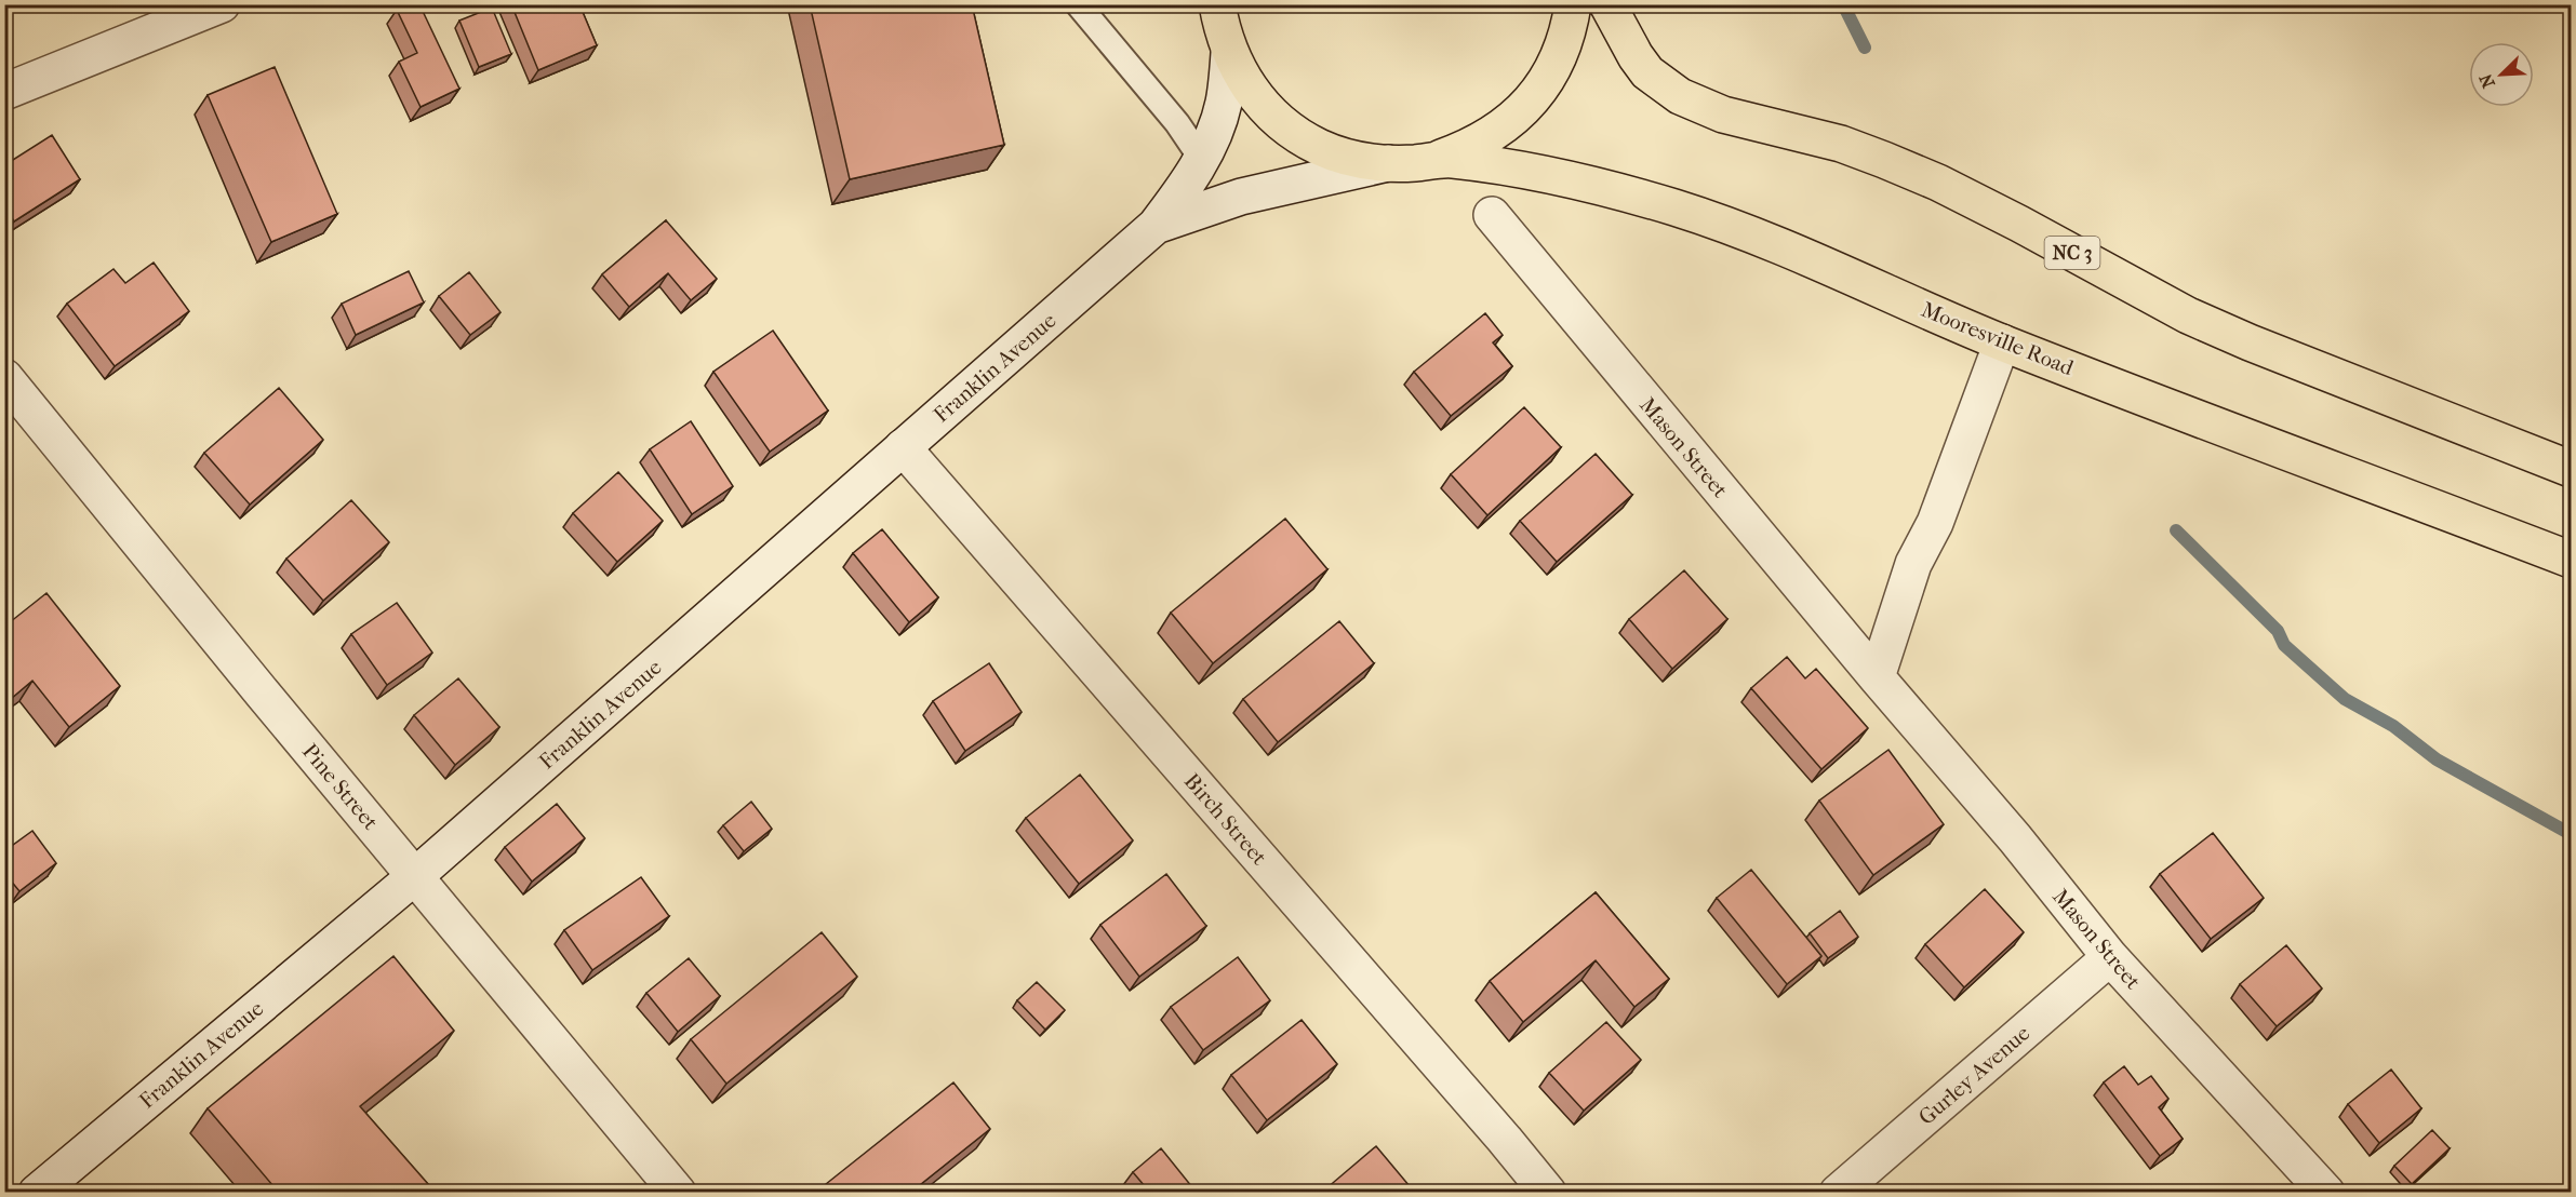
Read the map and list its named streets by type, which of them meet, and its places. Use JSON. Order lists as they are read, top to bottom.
{
  "streets": {
    "main road": ["NC 3", "Mooresville Road"],
    "street": [
      "Franklin Avenue",
      "Mason Street",
      "Pine Street",
      "Birch Street",
      "Gurley Avenue"
    ]
  },
  "crossings": [
    ["Mooresville Road", "Franklin Avenue"],
    ["Franklin Avenue", "Pine Street"],
    ["Franklin Avenue", "Birch Street"],
    ["Mason Street", "Gurley Avenue"]
  ],
  "north": "bottom left"
}
